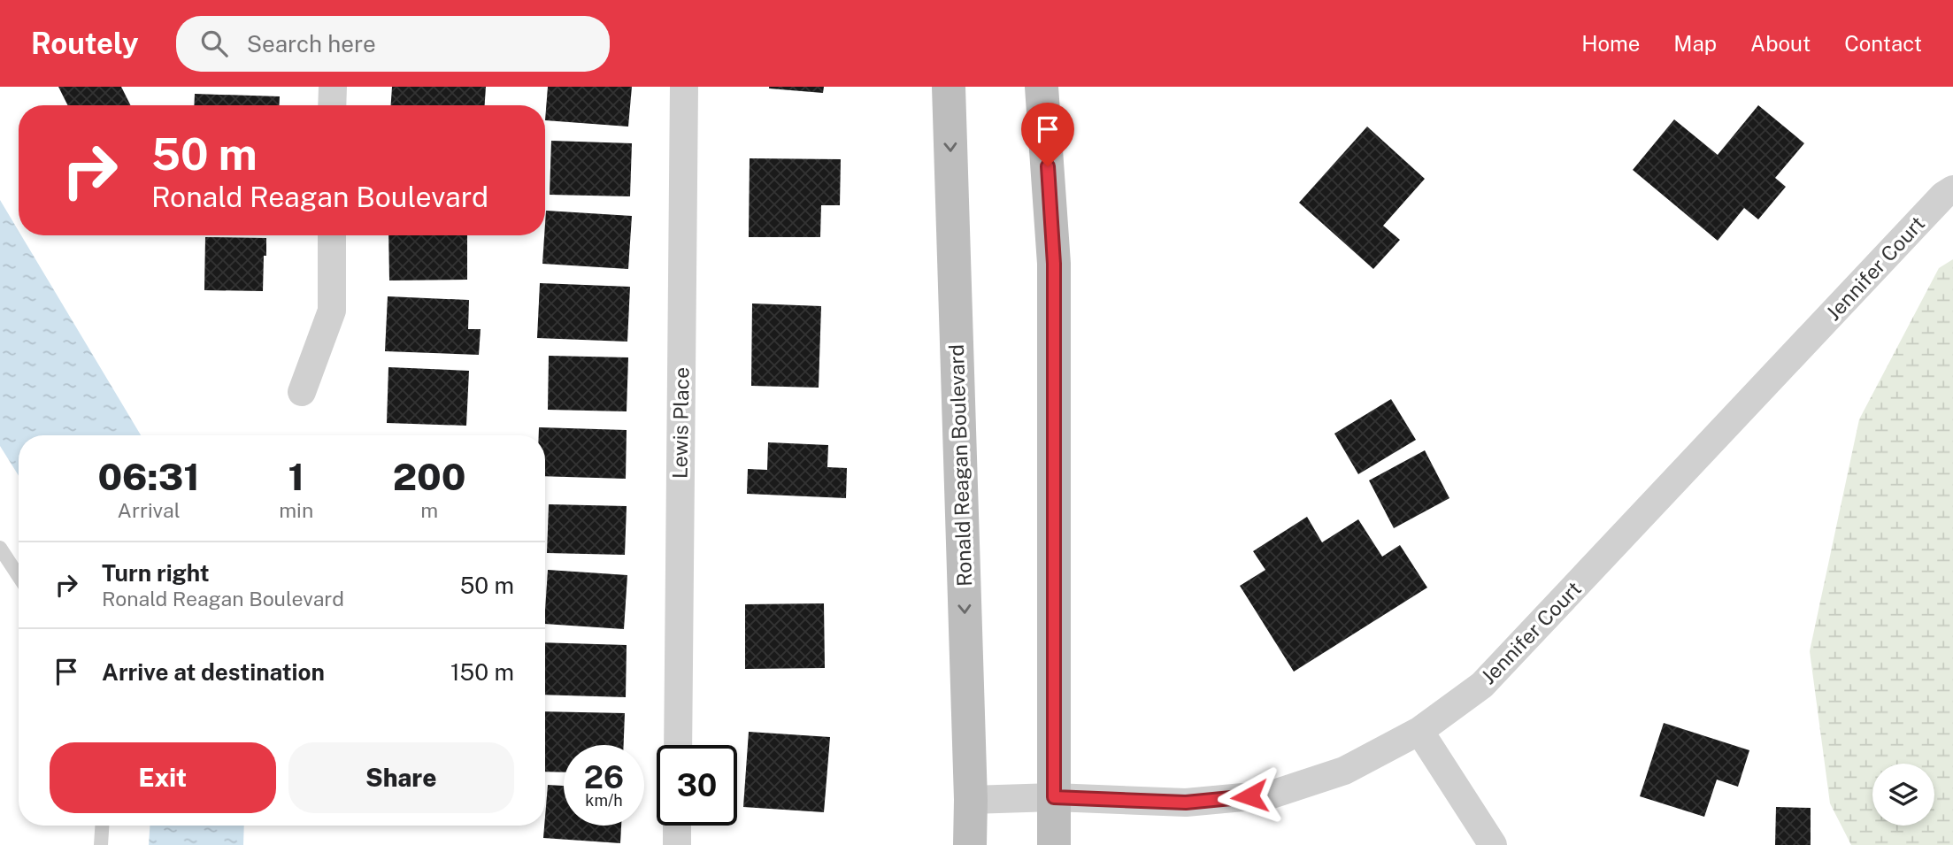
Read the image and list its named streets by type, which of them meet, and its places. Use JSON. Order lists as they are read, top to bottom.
{
  "streets": {
    "main road": ["Ronald Reagan Boulevard"],
    "street": ["Jennifer Court", "Lewis Place"]
  },
  "crossings": [
    ["Jennifer Court", "Ronald Reagan Boulevard"]
  ],
  "page": {
    "header": "Routely",
    "search": "Search here",
    "nav": [
      "Home",
      "Map",
      "About",
      "Contact"
    ],
    "turn": ["50 m", "Ronald Reagan Boulevard"],
    "eta": [
      "06:31",
      "Arrival",
      "1",
      "min",
      "200",
      "m"
    ],
    "list": [
      {
        "name": "Turn right",
        "note": "Ronald Reagan Boulevard",
        "value": "50 m"
      },
      {
        "name": "Arrive at destination",
        "value": "150 m"
      }
    ],
    "buttons": ["Exit", "Share"],
    "speed": "26 km/h",
    "limit": "30"
  }
}
